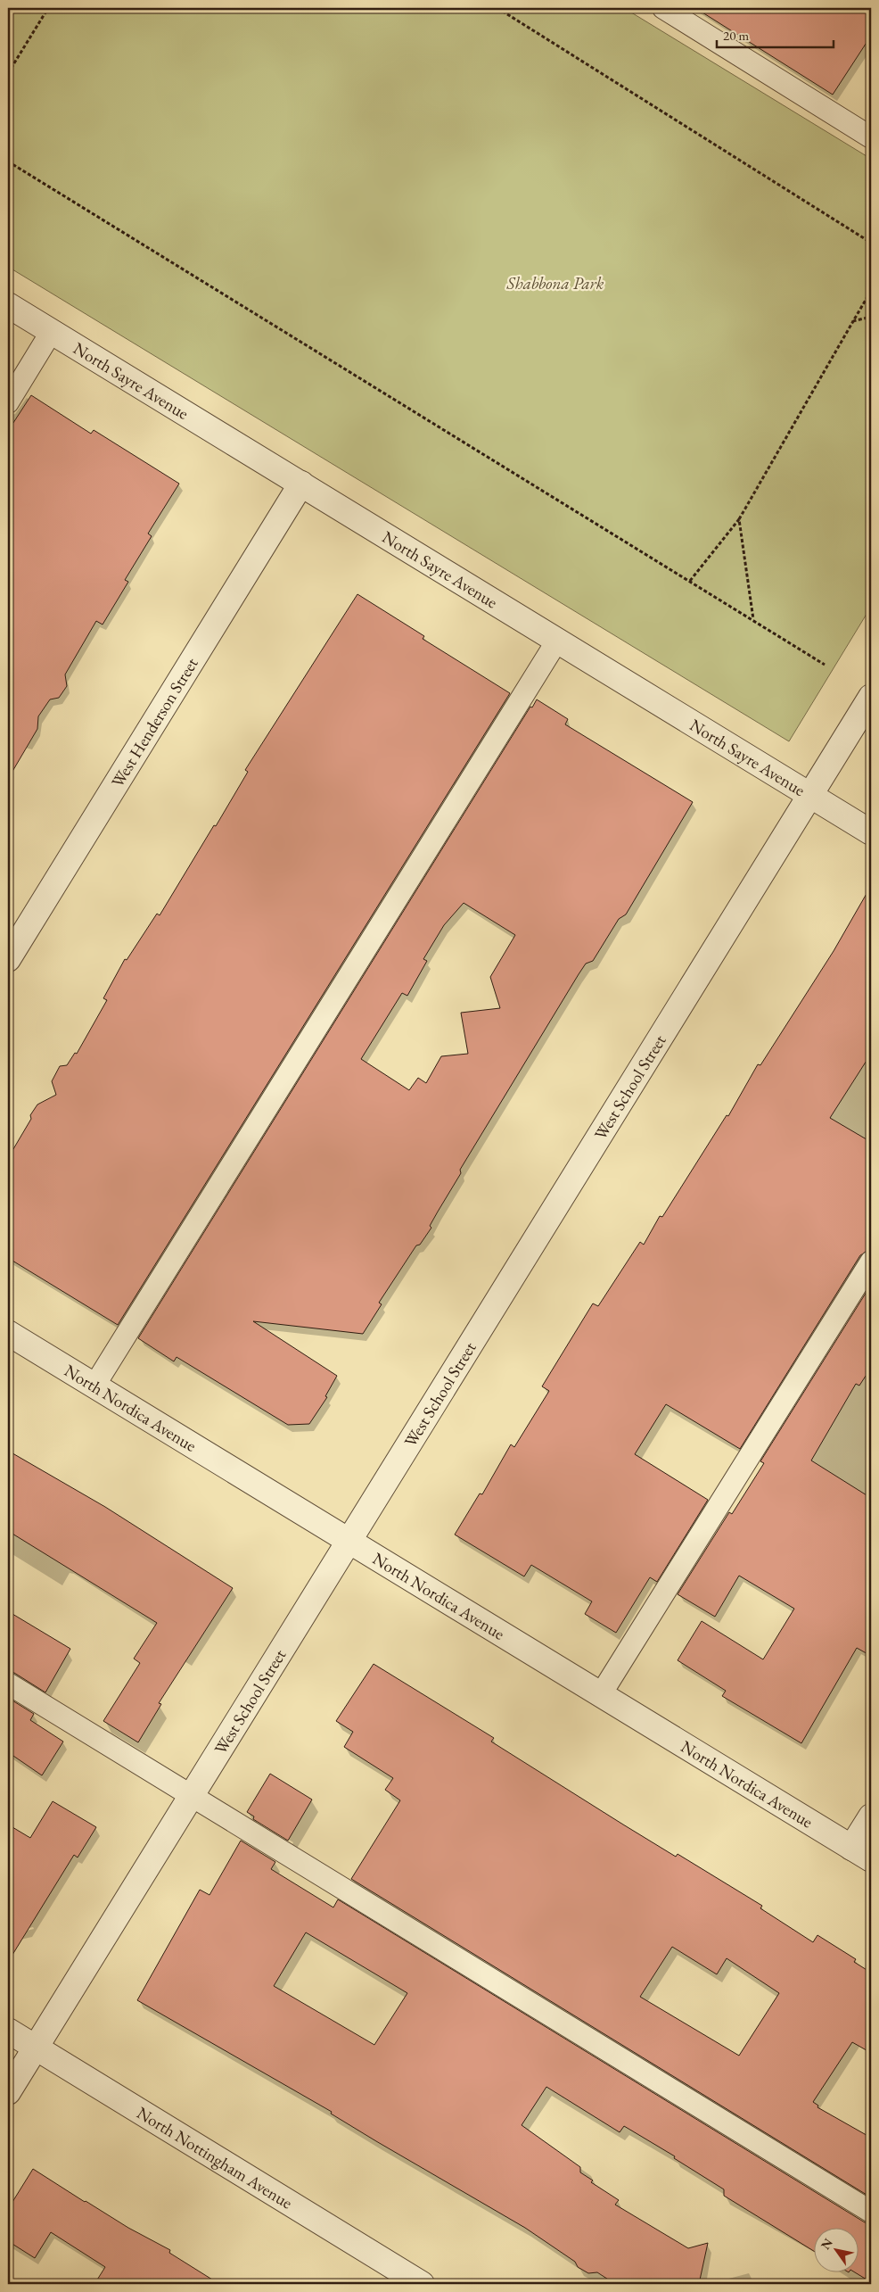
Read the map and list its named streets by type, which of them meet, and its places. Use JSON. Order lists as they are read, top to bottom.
{
  "streets": {
    "street": [
      "North Sayre Avenue",
      "West Henderson Street",
      "West School Street",
      "North Nordica Avenue",
      "North Nottingham Avenue"
    ]
  },
  "crossings": [
    ["North Sayre Avenue", "West Henderson Street"],
    ["North Sayre Avenue", "West School Street"],
    ["West School Street", "North Nordica Avenue"],
    ["West School Street", "North Nottingham Avenue"]
  ],
  "parks": ["Shabbona Park"],
  "scale_bar": "20 m",
  "north": "top left"
}
